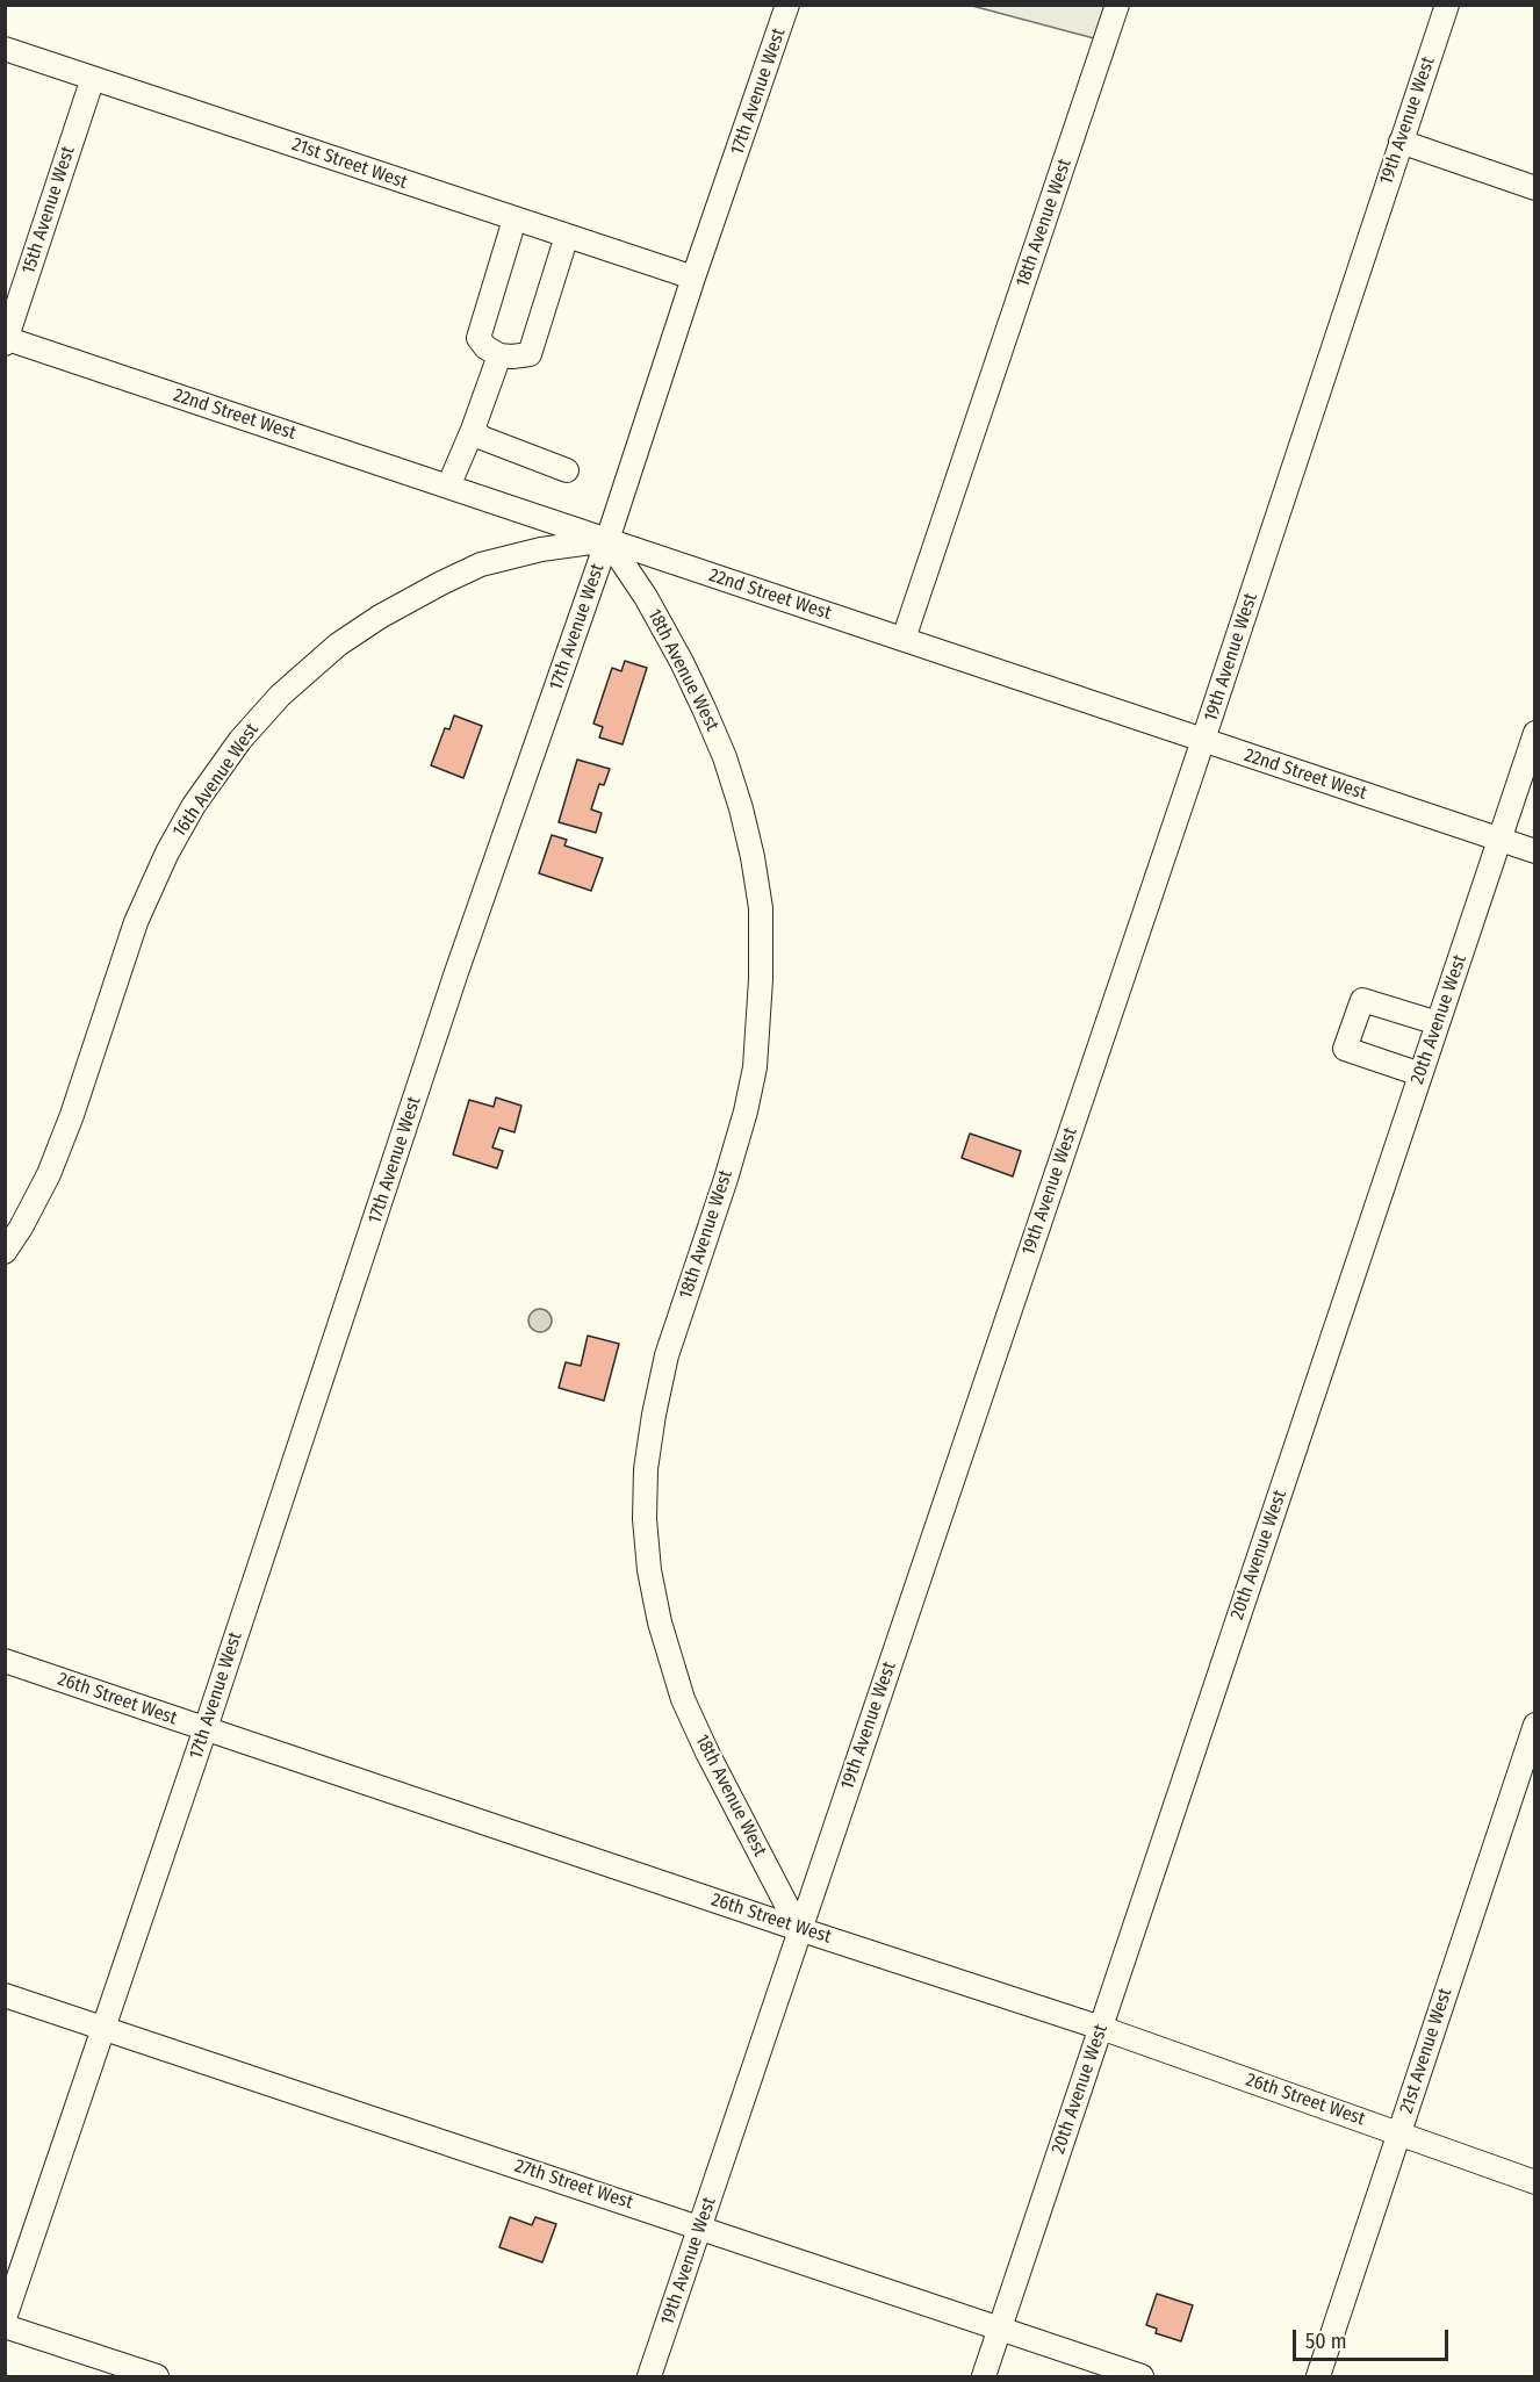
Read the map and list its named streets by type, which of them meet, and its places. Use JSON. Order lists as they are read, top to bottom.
{
  "streets": {
    "street": [
      "17th Avenue West",
      "19th Avenue West",
      "21st Street West",
      "15th Avenue West",
      "18th Avenue West",
      "22nd Street West",
      "16th Avenue West",
      "20th Avenue West",
      "26th Street West",
      "21st Avenue West",
      "27th Street West"
    ]
  },
  "crossings": [
    ["17th Avenue West", "21st Street West"],
    ["17th Avenue West", "18th Avenue West"],
    ["17th Avenue West", "22nd Street West"],
    ["17th Avenue West", "16th Avenue West"],
    ["17th Avenue West", "26th Street West"],
    ["17th Avenue West", "27th Street West"],
    ["19th Avenue West", "18th Avenue West"],
    ["19th Avenue West", "22nd Street West"],
    ["19th Avenue West", "26th Street West"],
    ["19th Avenue West", "27th Street West"],
    ["21st Street West", "15th Avenue West"],
    ["15th Avenue West", "22nd Street West"],
    ["18th Avenue West", "22nd Street West"],
    ["18th Avenue West", "16th Avenue West"],
    ["18th Avenue West", "26th Street West"],
    ["22nd Street West", "16th Avenue West"],
    ["22nd Street West", "20th Avenue West"],
    ["20th Avenue West", "26th Street West"],
    ["20th Avenue West", "27th Street West"],
    ["26th Street West", "21st Avenue West"]
  ],
  "scale_bar": "50 m"
}
